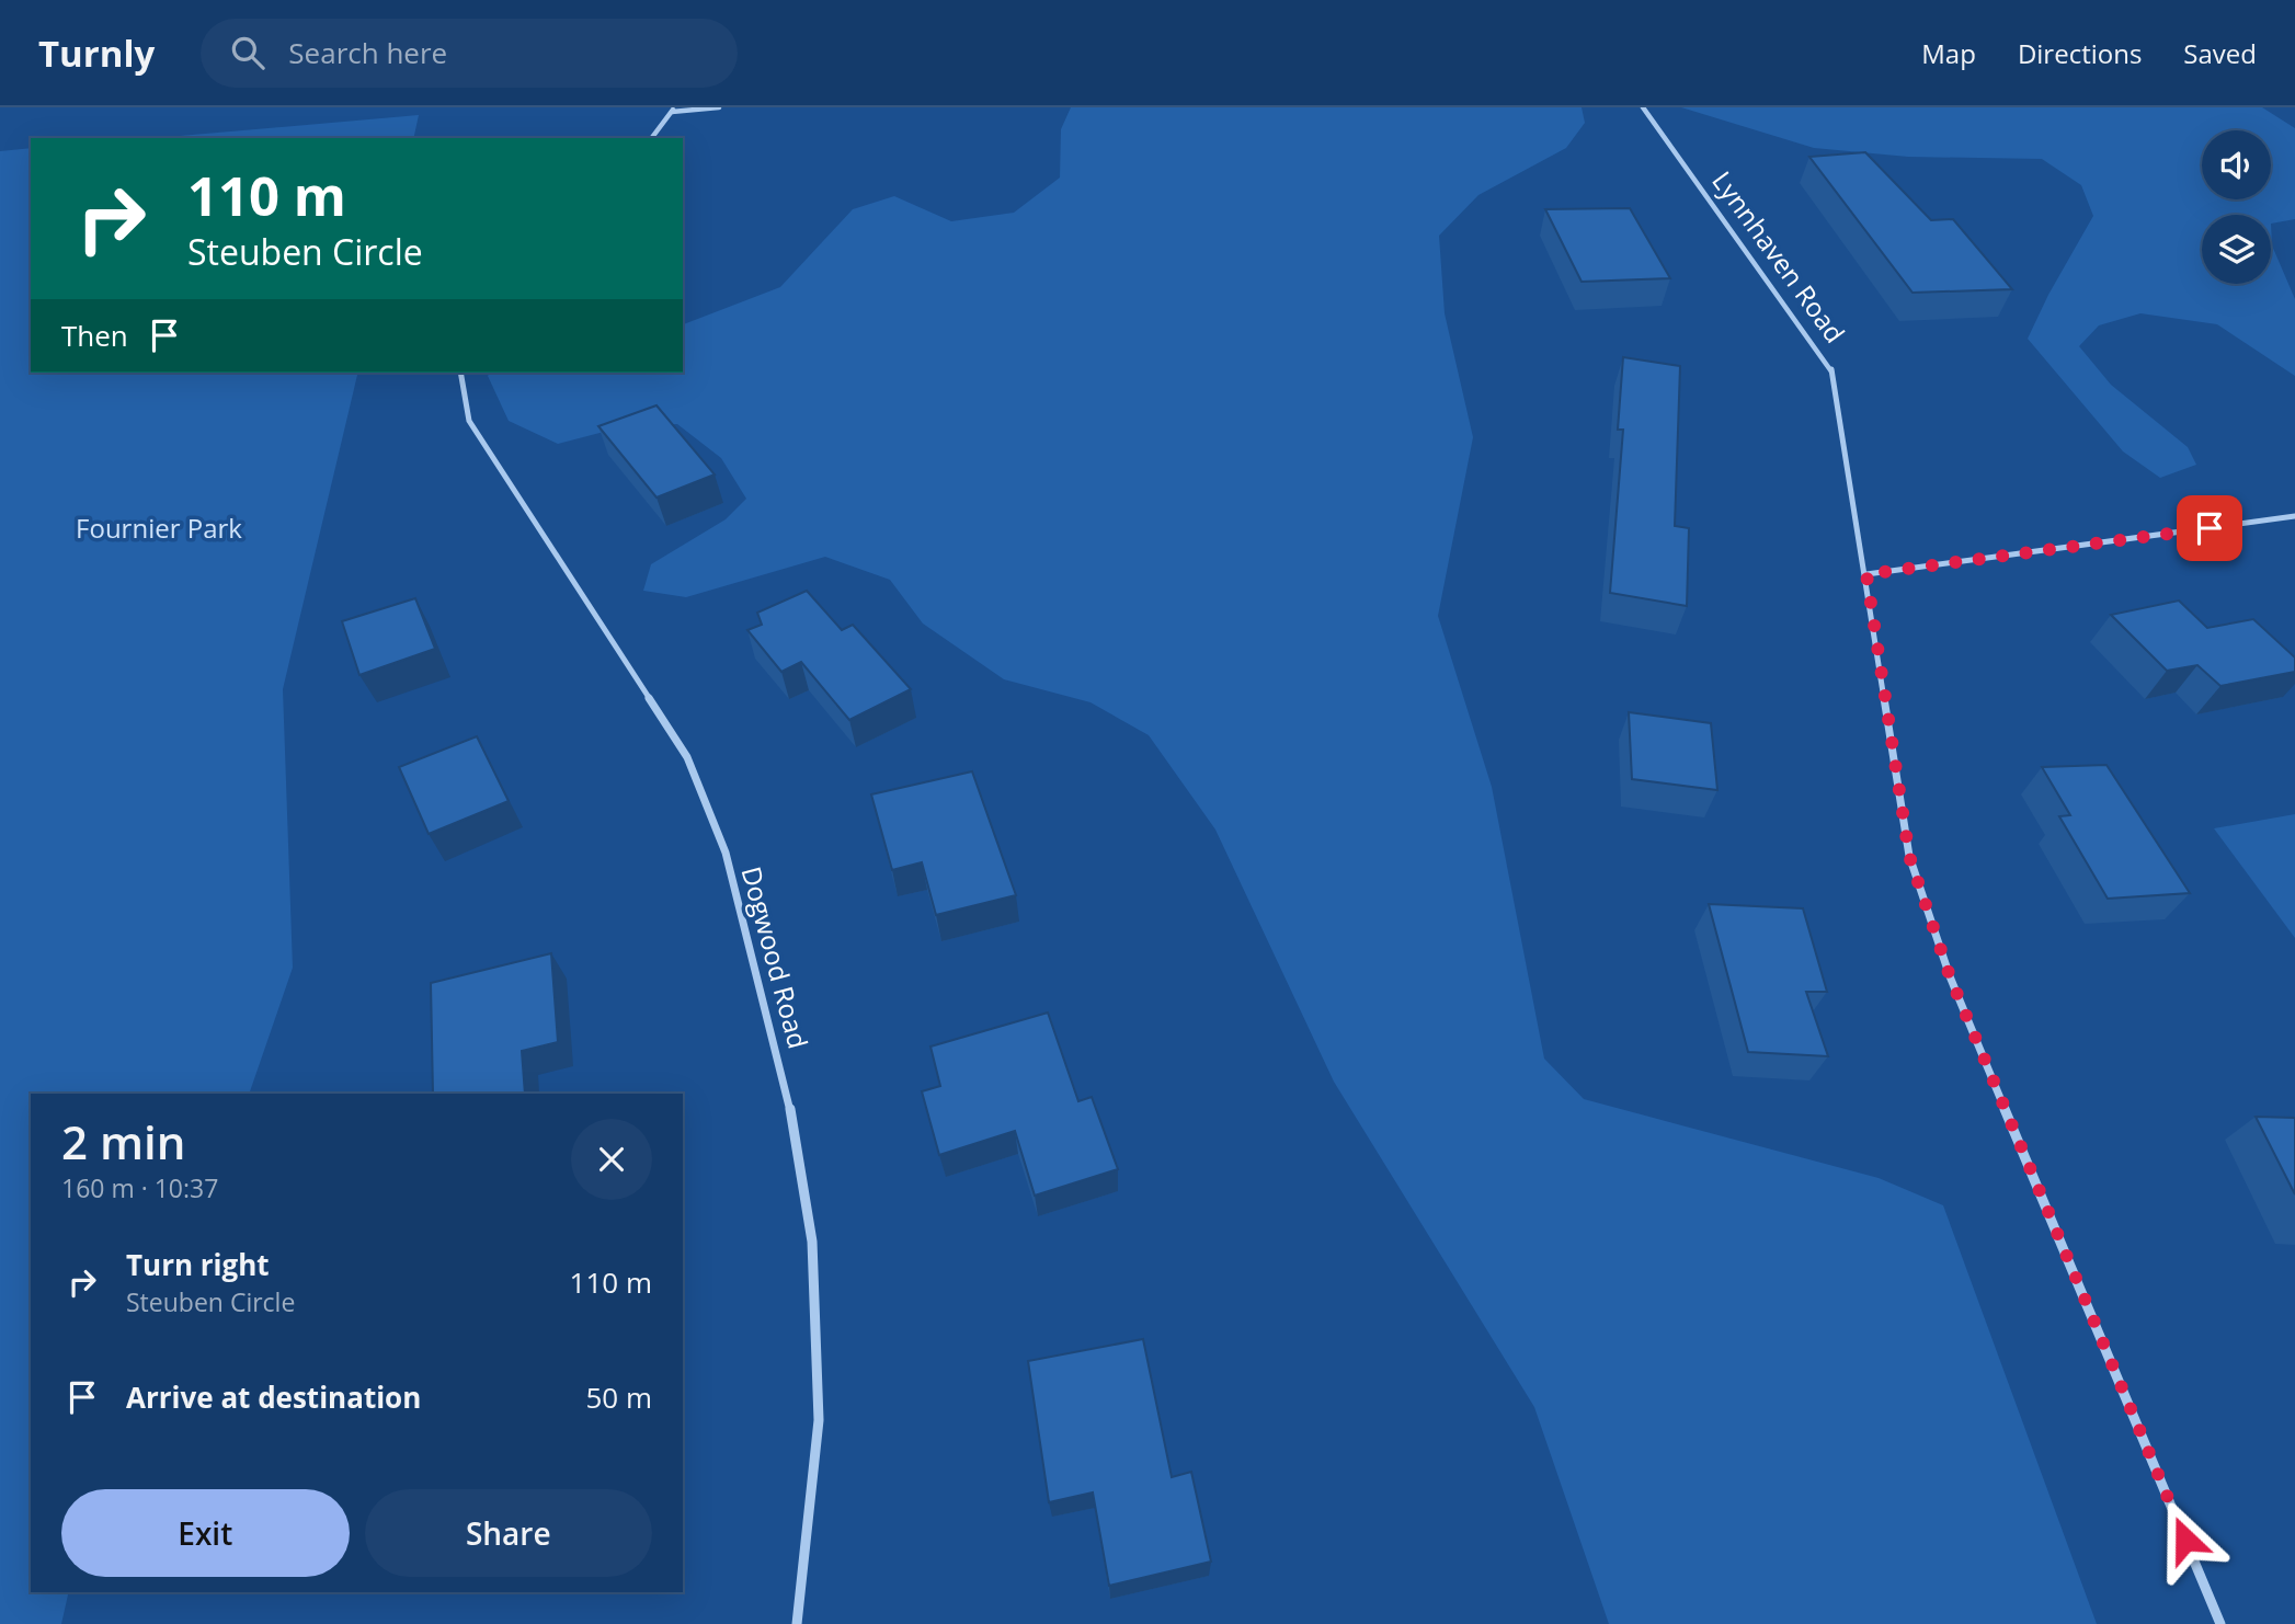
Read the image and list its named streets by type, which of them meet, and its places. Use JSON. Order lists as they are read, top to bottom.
{
  "streets": {
    "street": ["Lynnhaven Road", "Dogwood Road"]
  },
  "parks": ["Fournier Park"],
  "page": {
    "header": "Turnly",
    "search": "Search here",
    "nav": ["Map", "Directions", "Saved"],
    "turn": ["110 m", "Steuben Circle"],
    "then": "Then",
    "heading": ["2 min", "160 m · 10:37"],
    "list": [
      {
        "name": "Turn right",
        "note": "Steuben Circle",
        "value": "110 m"
      },
      {
        "name": "Arrive at destination",
        "value": "50 m"
      }
    ],
    "buttons": ["Exit", "Share"]
  }
}
